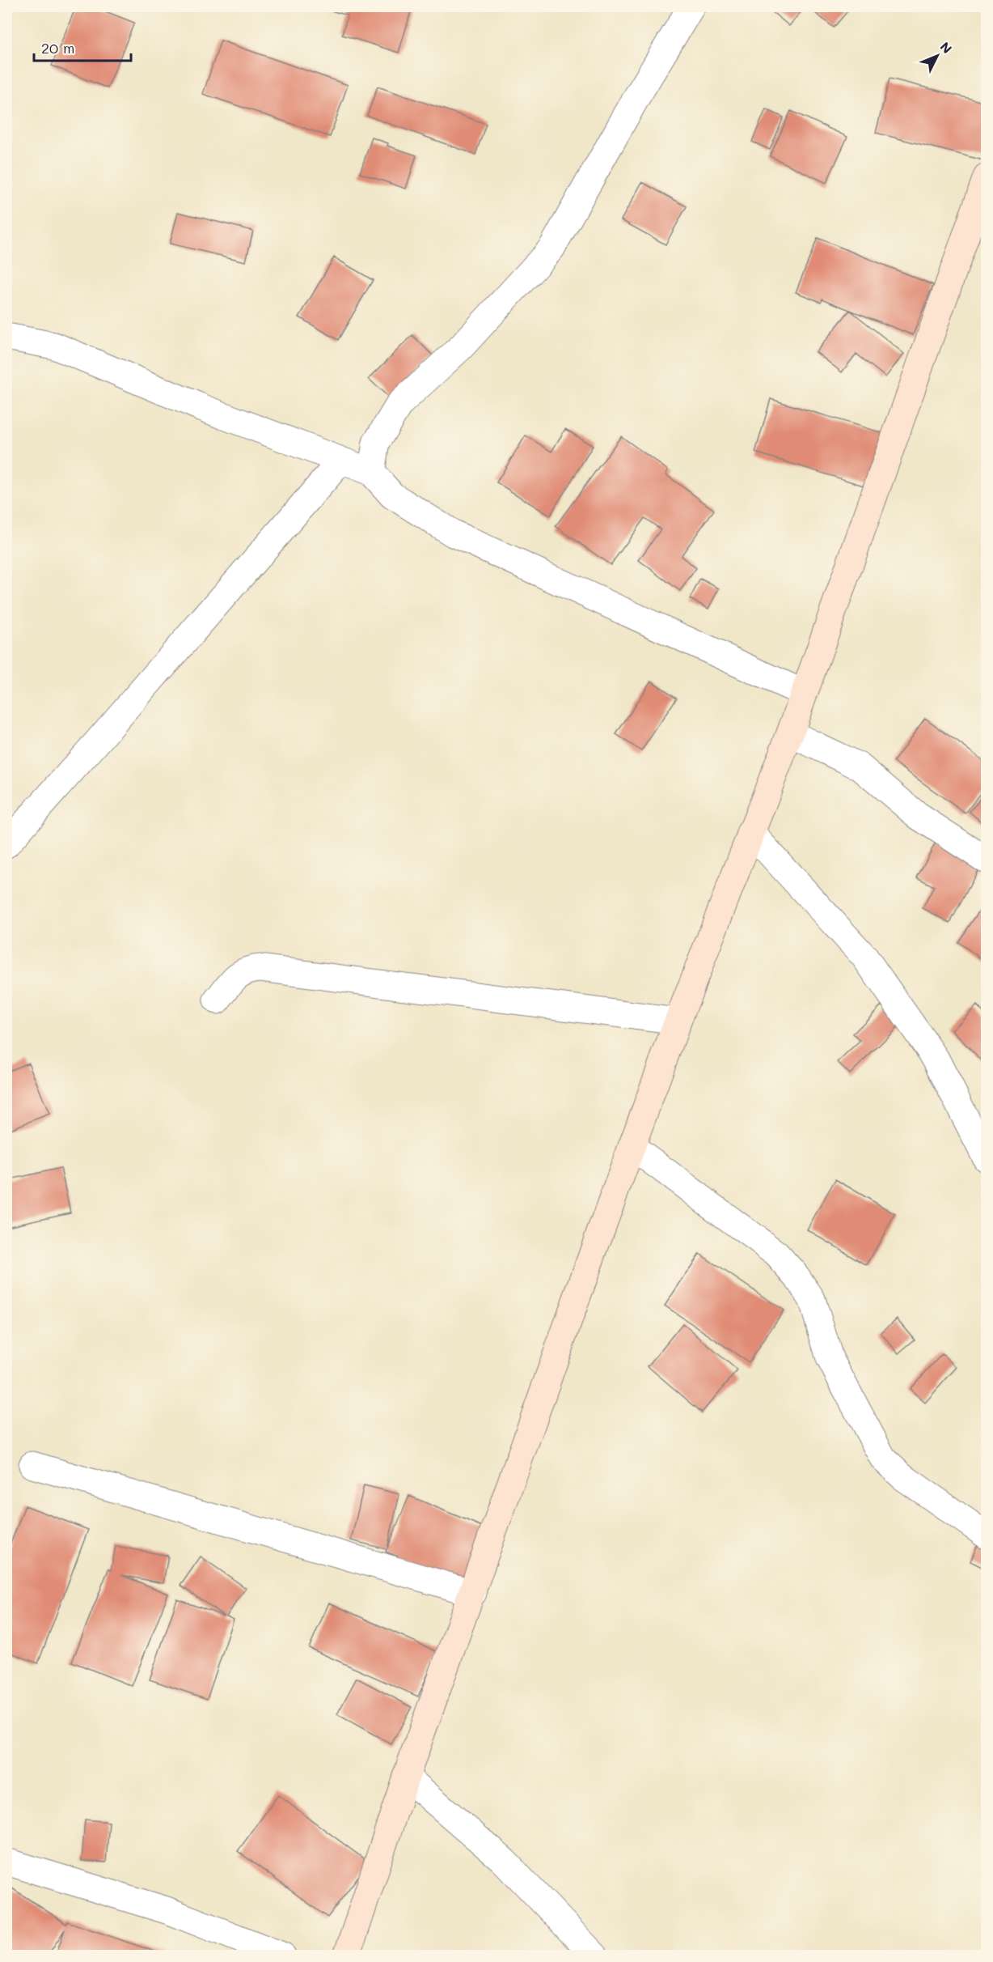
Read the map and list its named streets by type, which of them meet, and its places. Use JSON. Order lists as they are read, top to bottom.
{
  "scale_bar": "20 m",
  "north": "top right"
}
